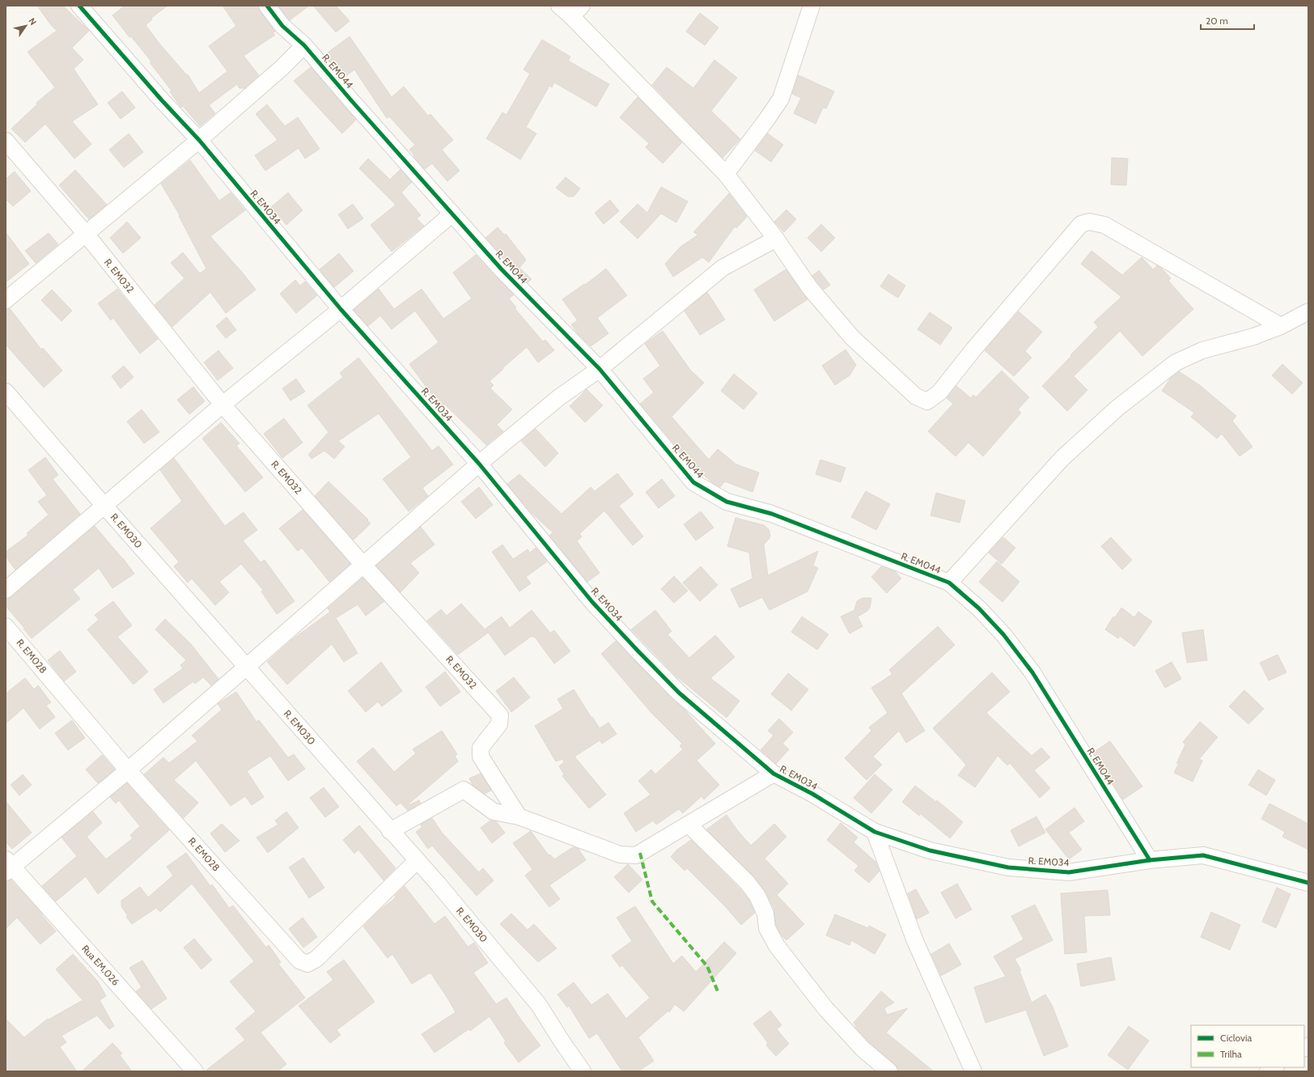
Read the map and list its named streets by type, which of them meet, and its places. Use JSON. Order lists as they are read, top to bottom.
{
  "streets": {
    "street": [
      "R. EM044",
      "R. EM034",
      "R. EM032",
      "R. EM030",
      "R. EM028",
      "Rua EM.026"
    ]
  },
  "crossings": [
    ["R. EM044", "R. EM034"],
    ["R. EM030", "R. EM028"]
  ],
  "legend": ["Ciclovia", "Trilha"],
  "scale_bar": "20 m",
  "north": "top right"
}
